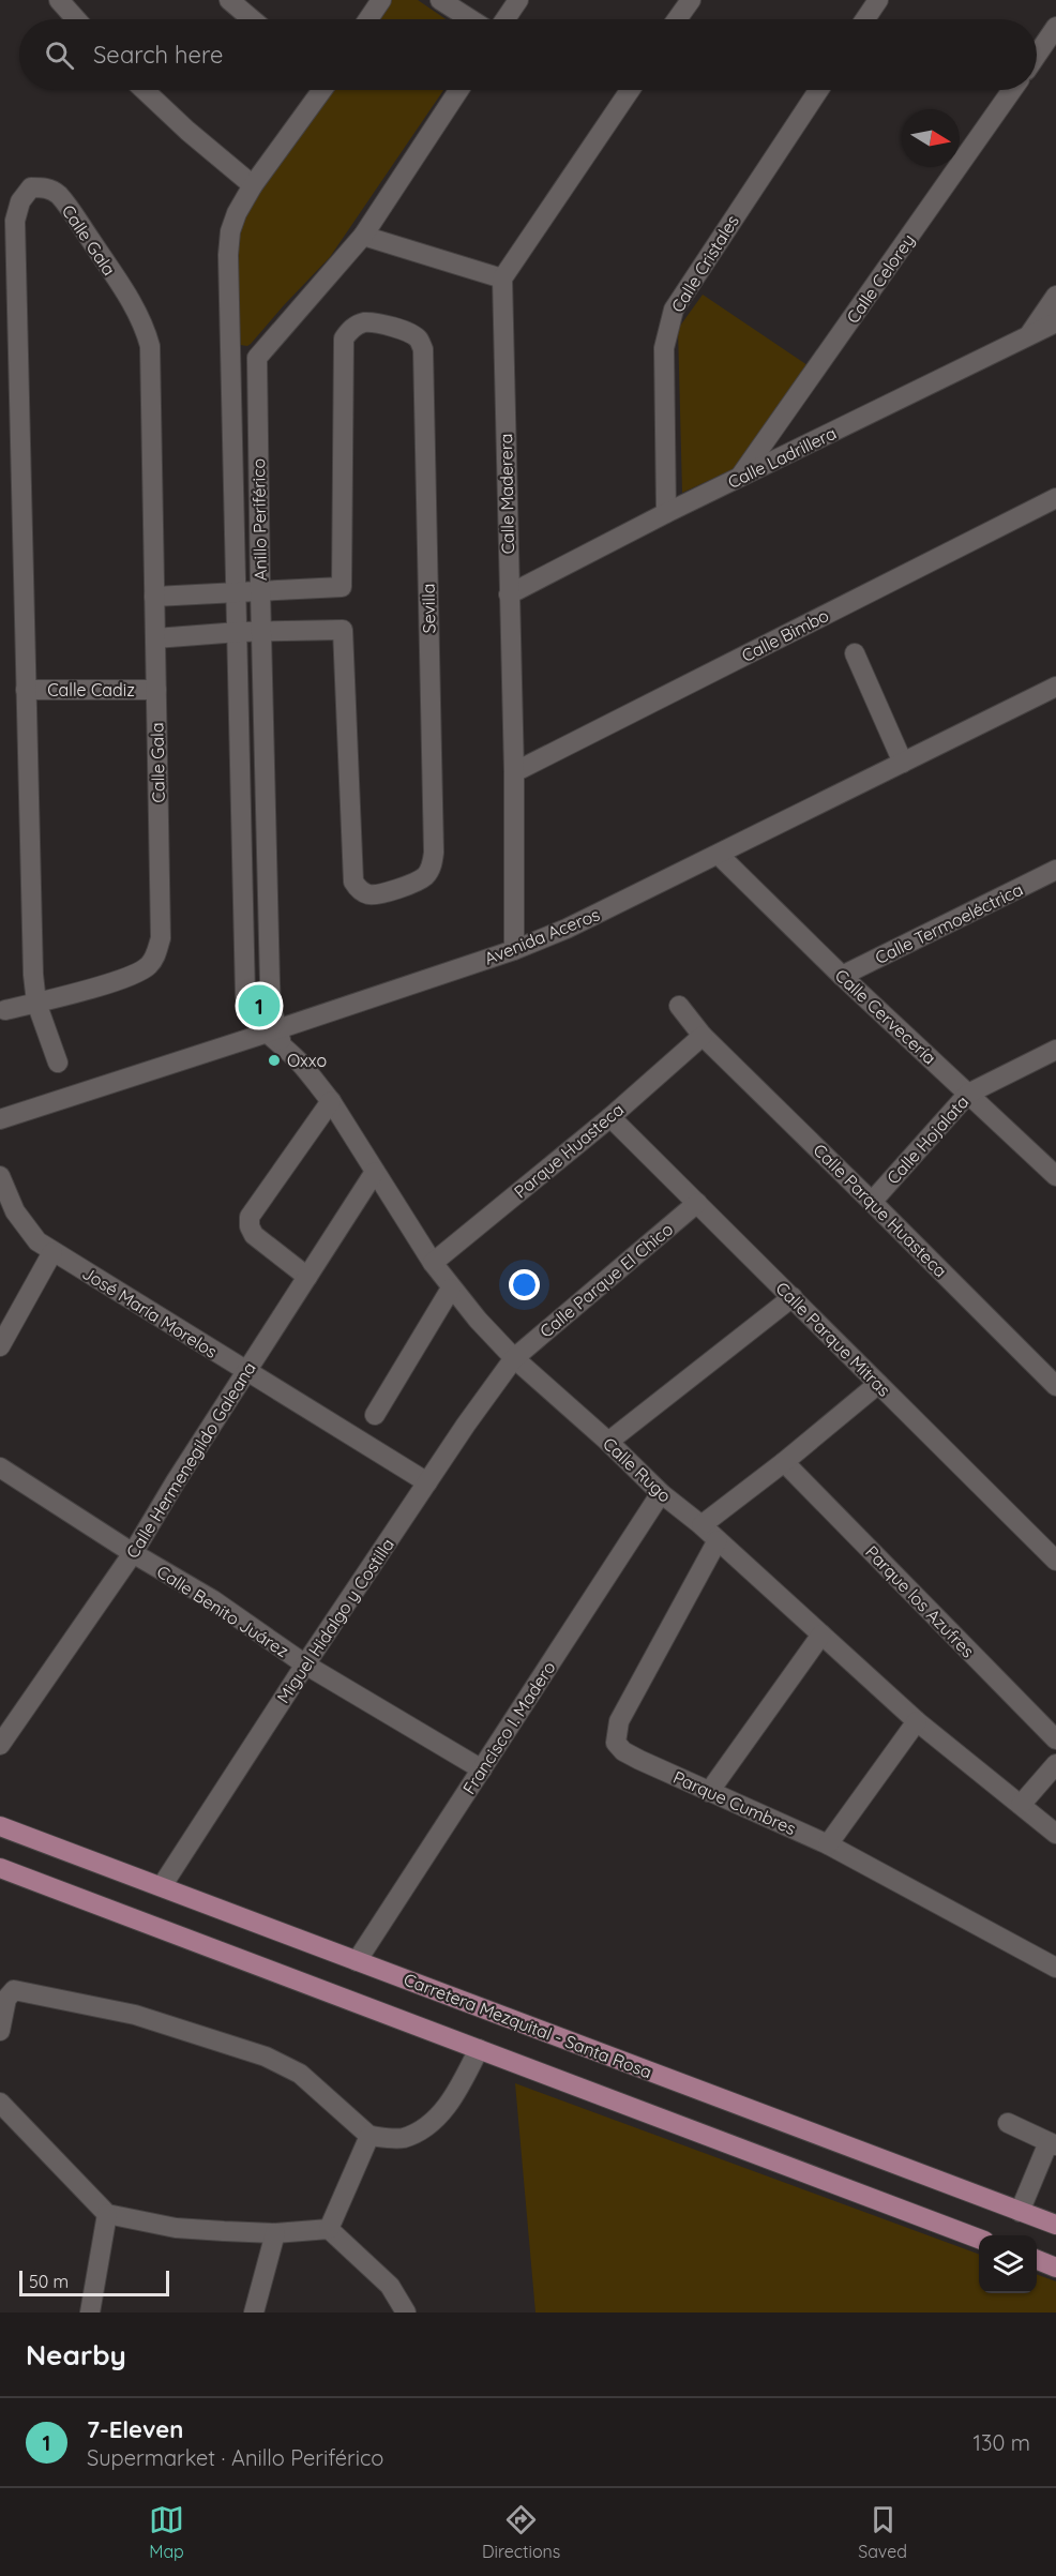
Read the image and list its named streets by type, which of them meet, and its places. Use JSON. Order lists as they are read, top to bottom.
{
  "streets": {
    "main road": ["Carretera Mezquital - Santa Rosa"],
    "street": [
      "Calle Gala",
      "Calle Cristales",
      "Calle Celorey",
      "Calle Ladrillera",
      "Calle Maderera",
      "Anillo Periférico",
      "Sevilla",
      "Calle Bimbo",
      "Calle Cadiz",
      "Calle Termoeléctrica",
      "Avenida Aceros",
      "Calle Cervecería",
      "Calle Hojalata",
      "Parque Huasteca",
      "Calle Parque Huasteca",
      "Calle Parque El Chico",
      "José María Morelos",
      "Calle Parque Mitras",
      "Calle Hermenegildo Galeana",
      "Calle Rugo",
      "Parque los Azufres",
      "Calle Benito Juárez",
      "Miguel Hidalgo y Costilla",
      "Francisco I. Madero",
      "Parque Cumbres"
    ]
  },
  "crossings": [
    ["Calle Gala", "Calle Cadiz"],
    ["Calle Cristales", "Calle Ladrillera"],
    ["Calle Celorey", "Calle Ladrillera"],
    ["Calle Ladrillera", "Calle Maderera"],
    ["Calle Maderera", "Calle Bimbo"],
    ["Calle Maderera", "Avenida Aceros"],
    ["Anillo Periférico", "Sevilla"],
    ["Anillo Periférico", "Avenida Aceros"],
    ["Anillo Periférico", "Calle Rugo"],
    ["Calle Termoeléctrica", "Calle Cervecería"],
    ["Avenida Aceros", "Calle Cervecería"],
    ["Avenida Aceros", "Calle Rugo"],
    ["Calle Cervecería", "Calle Hojalata"],
    ["Calle Hojalata", "Calle Parque Huasteca"],
    ["Parque Huasteca", "Calle Parque Huasteca"],
    ["Parque Huasteca", "Calle Parque Mitras"],
    ["Parque Huasteca", "Calle Rugo"],
    ["Calle Parque El Chico", "Calle Parque Mitras"],
    ["Calle Parque El Chico", "Calle Rugo"],
    ["Calle Parque El Chico", "Miguel Hidalgo y Costilla"],
    ["José María Morelos", "Calle Hermenegildo Galeana"],
    ["José María Morelos", "Miguel Hidalgo y Costilla"],
    ["Calle Hermenegildo Galeana", "Calle Rugo"],
    ["Calle Hermenegildo Galeana", "Calle Benito Juárez"],
    ["Calle Rugo", "Miguel Hidalgo y Costilla"],
    ["Calle Rugo", "Francisco I. Madero"],
    ["Calle Rugo", "Parque Cumbres"],
    ["Calle Benito Juárez", "Miguel Hidalgo y Costilla"],
    ["Calle Benito Juárez", "Francisco I. Madero"],
    ["Miguel Hidalgo y Costilla", "Carretera Mezquital - Santa Rosa"],
    ["Francisco I. Madero", "Carretera Mezquital - Santa Rosa"]
  ],
  "places": ["Oxxo"],
  "scale_bar": "50 m",
  "north": "right",
  "page": {
    "search": "Search here",
    "pins": "1",
    "scale": "50 m",
    "heading": "Nearby",
    "list": [
      {
        "mark": "1",
        "name": "7-Eleven",
        "note": "Supermarket · Anillo Periférico",
        "value": "130 m"
      }
    ],
    "nav": ["Map", "Directions", "Saved"]
  }
}
